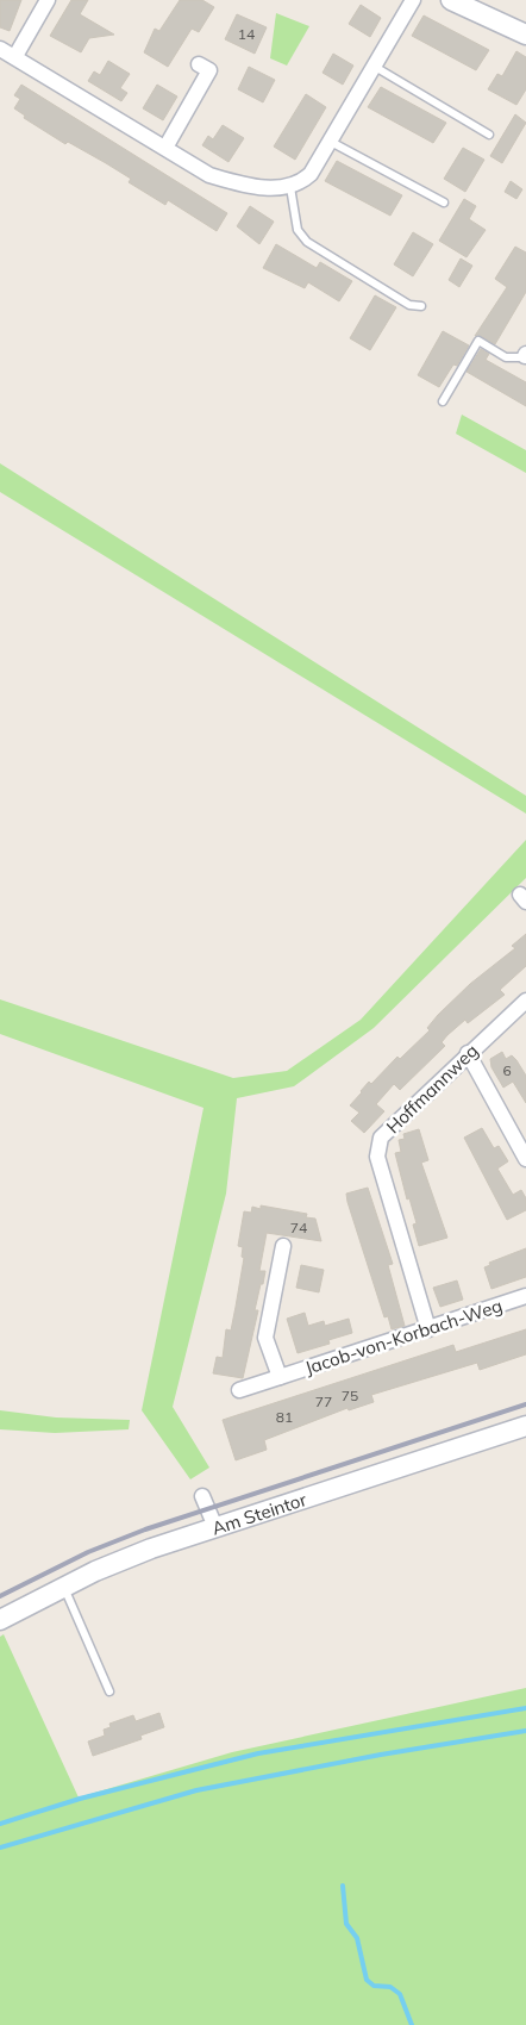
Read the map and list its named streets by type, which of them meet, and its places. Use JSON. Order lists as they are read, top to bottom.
{
  "streets": {
    "street": ["Hoffmannweg", "Jacob-von-Korbach-Weg", "Am Steintor"]
  },
  "crossings": [
    ["Hoffmannweg", "Jacob-von-Korbach-Weg"]
  ],
  "house_numbers": [
    "14",
    "6",
    "74",
    "75",
    "77",
    "81"
  ]
}
